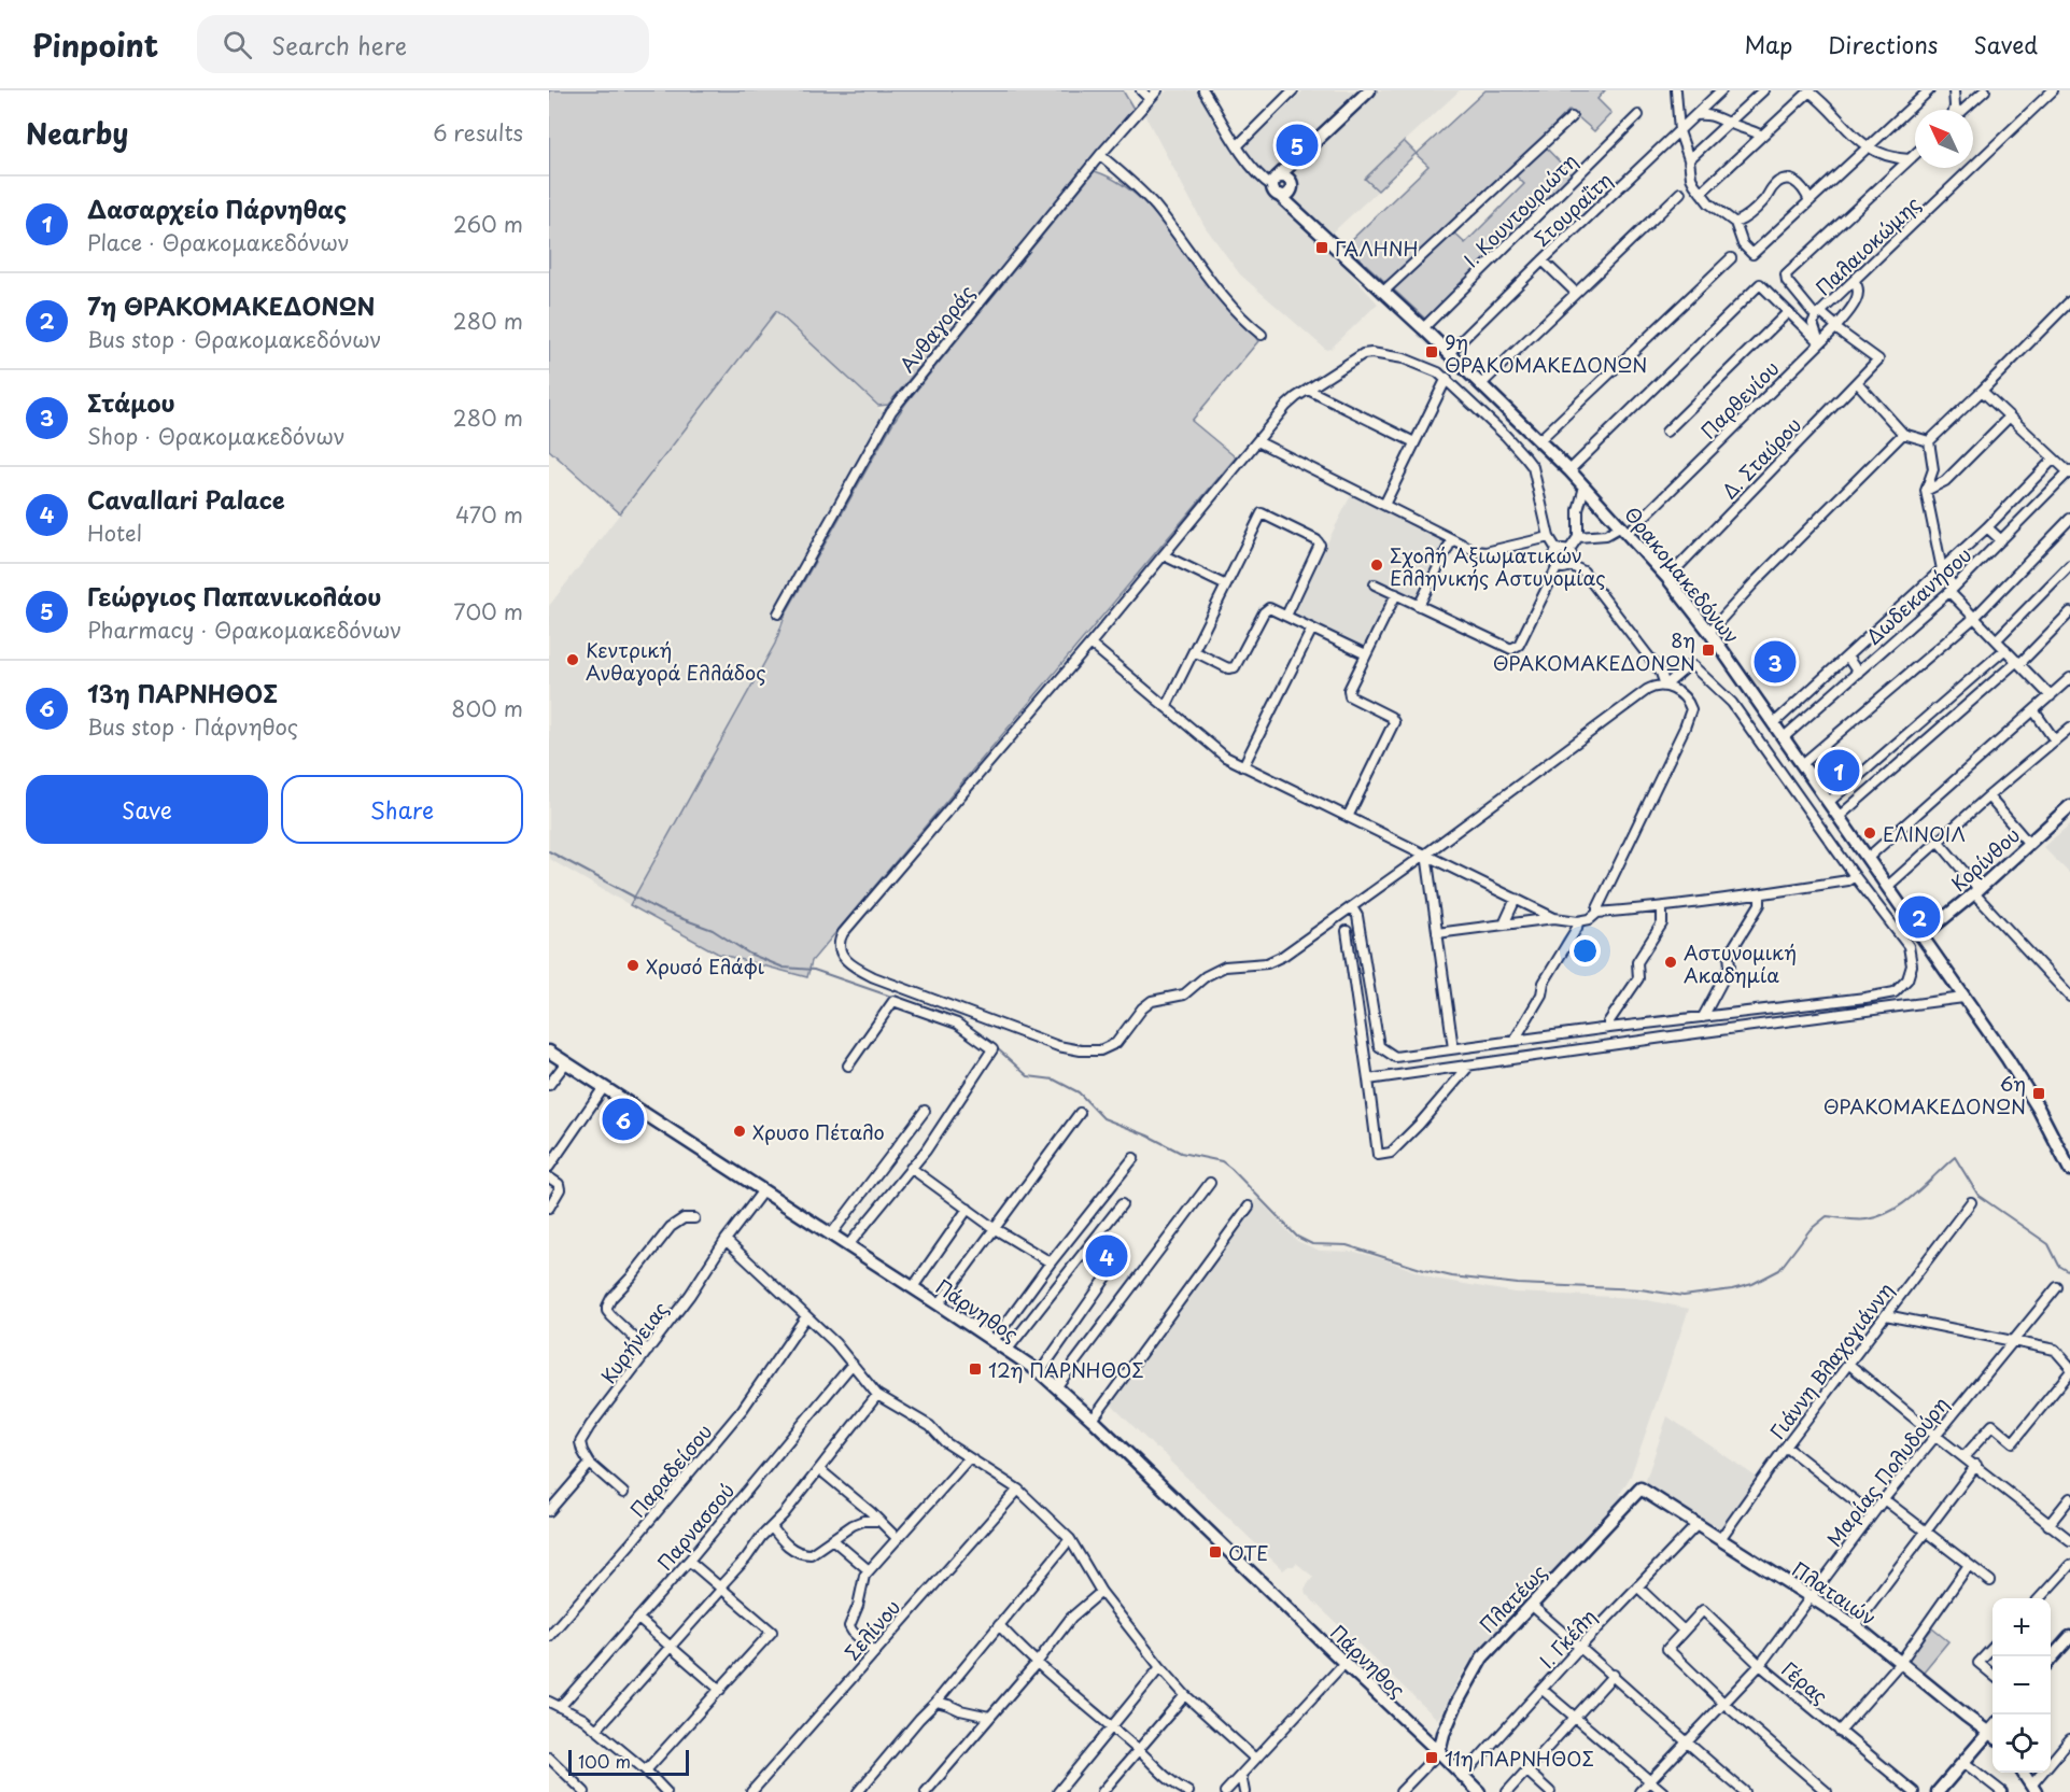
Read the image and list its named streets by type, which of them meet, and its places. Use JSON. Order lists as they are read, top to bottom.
{
  "streets": {
    "main road": [
      "Θρακομακεδόνων",
      "Κορίνθου",
      "Πάρνηθος",
      "Πλαταιών",
      "Πλατέως"
    ],
    "street": [
      "Στουραΐτη",
      "Ι. Κουντουριώτη",
      "Παλαιοκώμης",
      "Ανθαγοράς",
      "Παρθενίου",
      "Δ. Σταύρου",
      "Δωδεκανήσου",
      "Κυρήνειας",
      "Γιάννη Βλαχογιάννη",
      "Παραδείσου",
      "Μαρίας Πολυδούρη",
      "Παρνασσού",
      "Σελίνου",
      "Ι. Γκέλη",
      "Γέρας"
    ]
  },
  "crossings": [
    ["Στουραΐτη", "Θρακομακεδόνων"],
    ["Ι. Κουντουριώτη", "Θρακομακεδόνων"],
    ["Παλαιοκώμης", "Παρθενίου"],
    ["Παρθενίου", "Δ. Σταύρου"],
    ["Παρθενίου", "Θρακομακεδόνων"],
    ["Δ. Σταύρου", "Θρακομακεδόνων"],
    ["Θρακομακεδόνων", "Δωδεκανήσου"],
    ["Θρακομακεδόνων", "Κορίνθου"],
    ["Πάρνηθος", "Κυρήνειας"],
    ["Πάρνηθος", "Πλατέως"],
    ["Πάρνηθος", "Ι. Γκέλη"],
    ["Γιάννη Βλαχογιάννη", "Πλαταιών"],
    ["Μαρίας Πολυδούρη", "Πλαταιών"],
    ["Μαρίας Πολυδούρη", "Γέρας"],
    ["Πλαταιών", "Πλατέως"],
    ["Πλαταιών", "Ι. Γκέλη"]
  ],
  "places": {
    "transit": [
      "ΓΑΛΗΝΗ",
      "9η ΘΡΑΚΟΜΑΚΕΔΟΝΩΝ",
      "8η ΘΡΑΚΟΜΑΚΕΔΟΝΩΝ",
      "6η ΘΡΑΚΟΜΑΚΕΔΟΝΩΝ",
      "12η ΠΑΡΝΗΘΟΣ",
      "ΟΤΕ",
      "11η ΠΑΡΝΗΘΟΣ"
    ],
    "other": [
      "Σχολή Αξιωματικών Ελληνικής Αστυνομίας",
      "Κεντρική Ανθαγορά Ελλάδος",
      "ΕΛΙΝΟΙΛ",
      "Αστυνομική Ακαδημία",
      "Χρυσό Ελάφι",
      "Χρυσο Πέταλο"
    ]
  },
  "scale_bar": "100 m",
  "north": "top left",
  "page": {
    "header": "Pinpoint",
    "search": "Search here",
    "nav": ["Map", "Directions", "Saved"],
    "heading": ["Nearby", "6 results"],
    "pins": [
      "5",
      "3",
      "1",
      "2",
      "6",
      "4"
    ],
    "list": [
      {
        "mark": "1",
        "name": "Δασαρχείο Πάρνηθας",
        "note": "Place · Θρακομακεδόνων",
        "value": "260 m"
      },
      {
        "mark": "2",
        "name": "7η ΘΡΑΚΟΜΑΚΕΔΟΝΩΝ",
        "note": "Bus stop · Θρακομακεδόνων",
        "value": "280 m"
      },
      {
        "mark": "3",
        "name": "Στάμου",
        "note": "Shop · Θρακομακεδόνων",
        "value": "280 m"
      },
      {
        "mark": "4",
        "name": "Cavallari Palace",
        "note": "Hotel",
        "value": "470 m"
      },
      {
        "mark": "5",
        "name": "Γεώργιος Παπανικολάου",
        "note": "Pharmacy · Θρακομακεδόνων",
        "value": "700 m"
      },
      {
        "mark": "6",
        "name": "13η ΠΑΡΝΗΘΟΣ",
        "note": "Bus stop · Πάρνηθος",
        "value": "800 m"
      }
    ],
    "buttons": ["Save", "Share"],
    "map_buttons": ["+", "−"],
    "scale": "100 m"
  }
}
